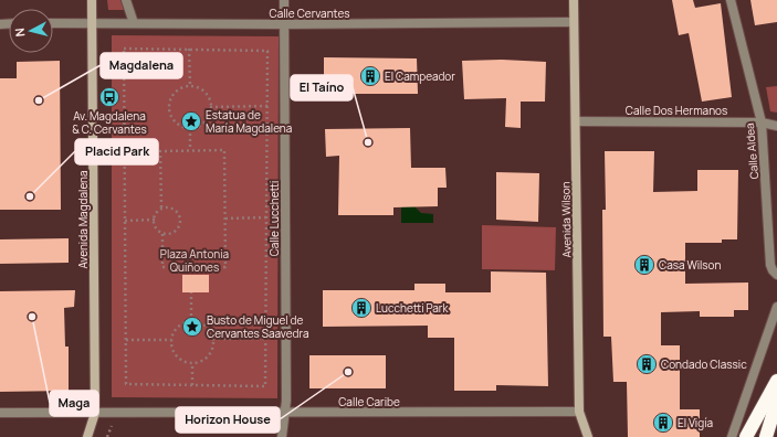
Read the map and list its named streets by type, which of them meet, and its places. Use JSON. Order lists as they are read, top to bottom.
{
  "streets": {
    "street": [
      "Calle Cervantes",
      "Calle Dos Hermanos",
      "Calle Aldea",
      "Calle Lucchetti",
      "Avenida Magdalena",
      "Avenida Wilson",
      "Calle Caribe"
    ]
  },
  "crossings": [
    ["Calle Cervantes", "Calle Lucchetti"],
    ["Calle Cervantes", "Avenida Magdalena"],
    ["Calle Cervantes", "Avenida Wilson"],
    ["Calle Dos Hermanos", "Calle Aldea"],
    ["Calle Dos Hermanos", "Avenida Wilson"],
    ["Calle Lucchetti", "Calle Caribe"],
    ["Avenida Magdalena", "Calle Caribe"],
    ["Avenida Wilson", "Calle Caribe"]
  ],
  "parks": ["Plaza Antonia Quiñones"],
  "places": {
    "building": [
      "El Campeador",
      "Casa Wilson",
      "Lucchetti Park",
      "Condado Classic",
      "El Vigía"
    ],
    "bus stop": ["Av. Magdalena & C. Cervantes"],
    "other": [
      "Magdalena",
      "El Taíno",
      "Placid Park",
      "Maga",
      "Horizon House"
    ],
    "place": ["Estatua de María Magdalena", "Busto de Miguel de Cervantes Saavedra"]
  },
  "north": "left"
}
